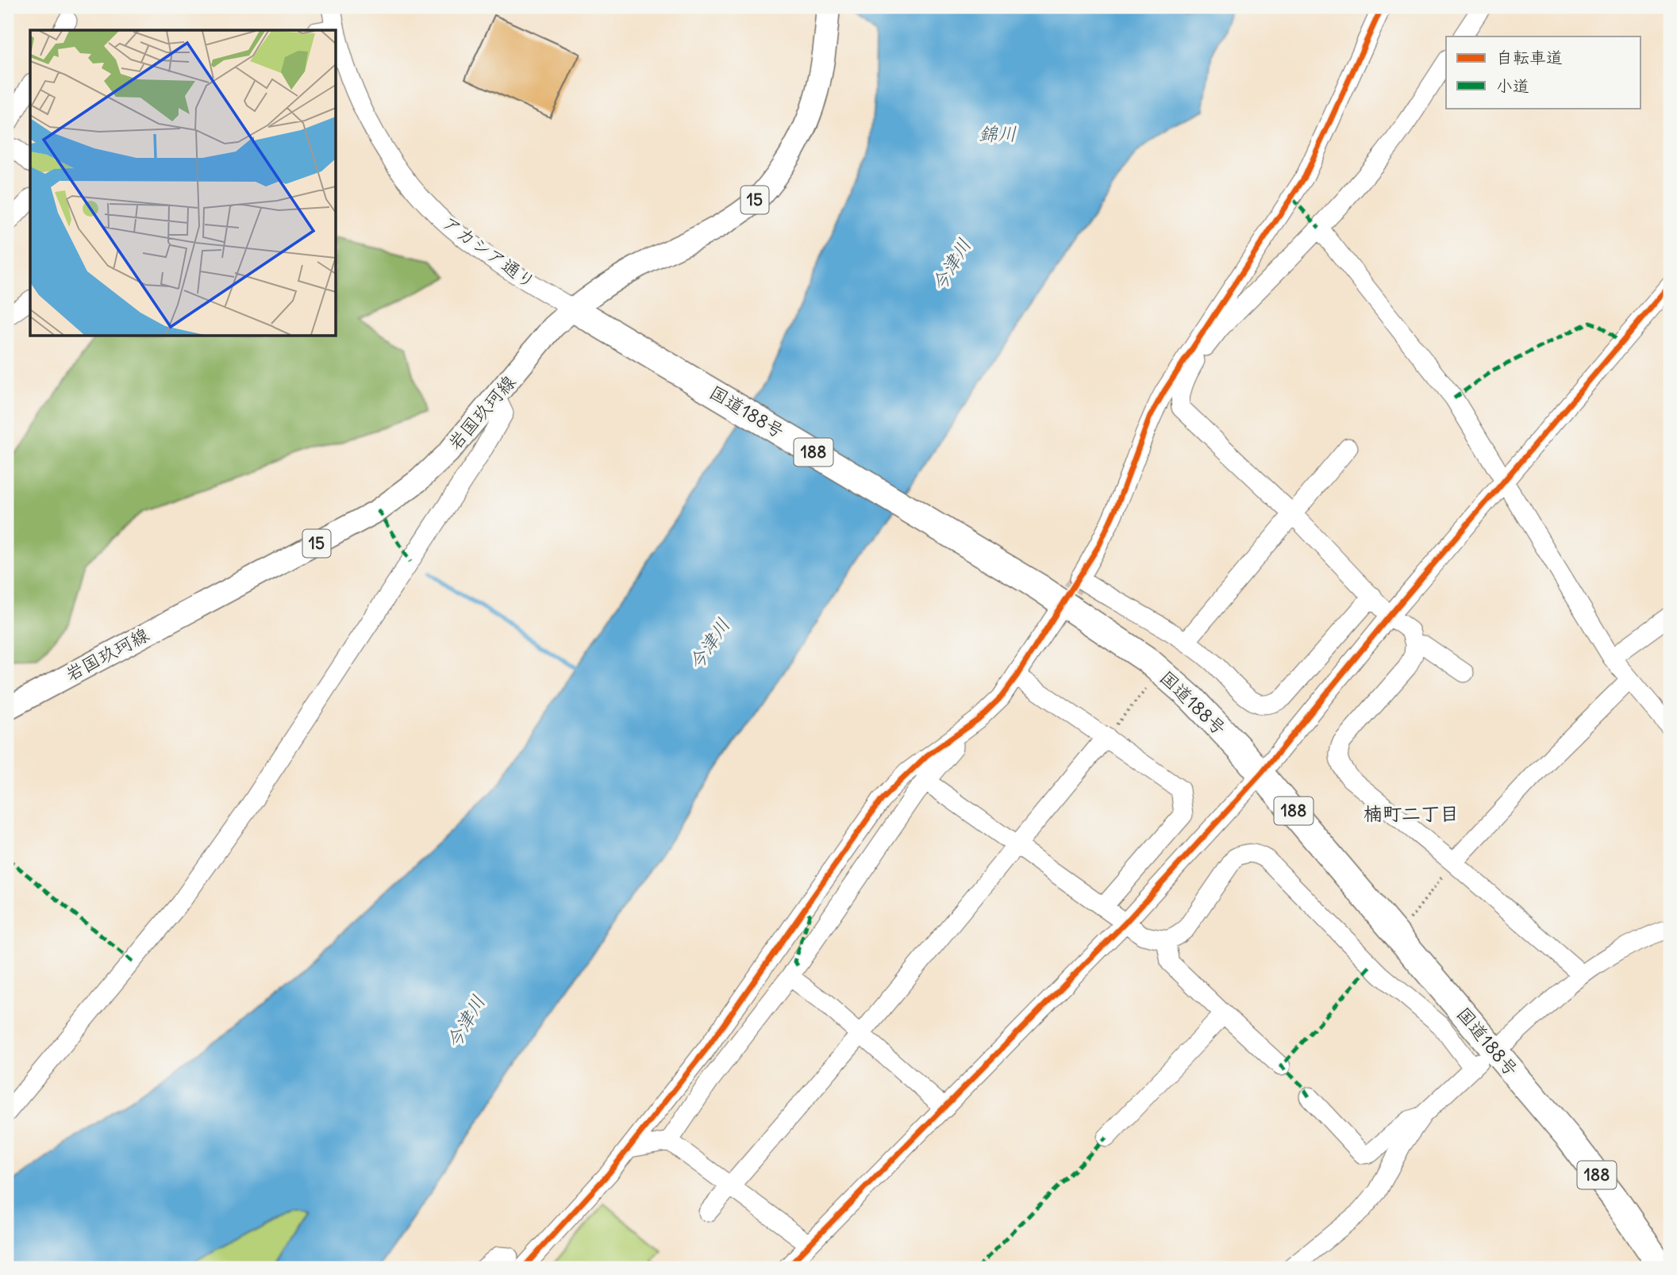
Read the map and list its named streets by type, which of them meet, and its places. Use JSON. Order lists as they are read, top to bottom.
{
  "streets": {
    "highway": ["国道188号", "188"],
    "main road": ["15", "岩国玖珂線"],
    "street": ["アカシア通り"]
  },
  "crossings": [
    ["アカシア通り", "国道188号"],
    ["アカシア通り", "岩国玖珂線"],
    ["国道188号", "岩国玖珂線"]
  ],
  "districts": ["楠町二丁目"],
  "water": ["錦川", "今津川"],
  "legend": ["自転車道", "小道"]
}
